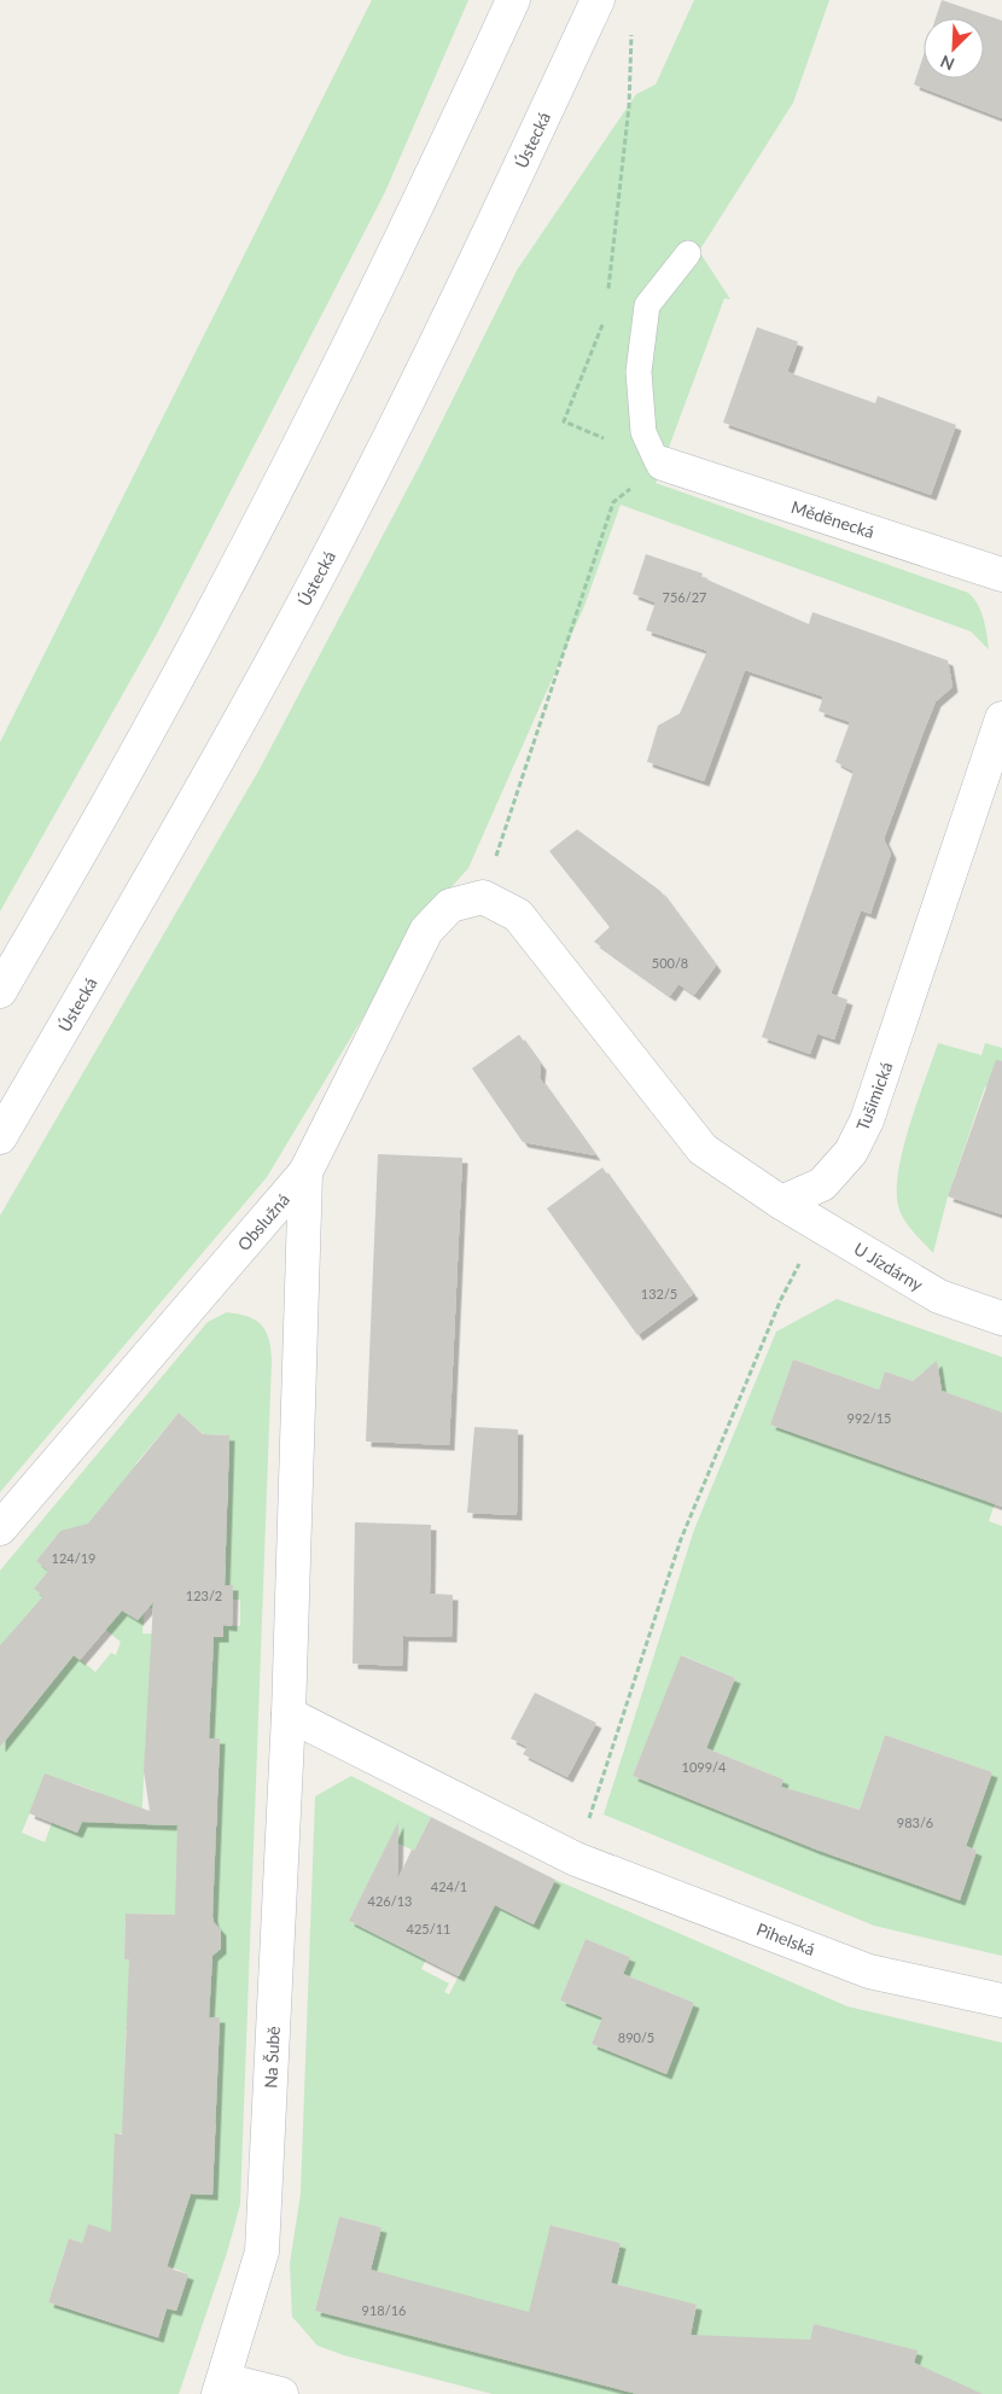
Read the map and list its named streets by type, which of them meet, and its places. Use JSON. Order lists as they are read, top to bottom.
{
  "streets": {
    "street": [
      "Ústecká",
      "Měděnecká",
      "Tušimická",
      "Obslužná",
      "U Jízdárny",
      "Pihelská",
      "Na Šubě"
    ]
  },
  "crossings": [
    ["Tušimická", "U Jízdárny"],
    ["Obslužná", "Na Šubě"],
    ["Pihelská", "Na Šubě"]
  ],
  "house_numbers": [
    "756/27",
    "500/8",
    "132/5",
    "992/15",
    "124/19",
    "123/2",
    "1099/4",
    "983/6",
    "424/1",
    "426/13",
    "425/11",
    "890/5",
    "918/16"
  ],
  "north": "bottom left"
}
